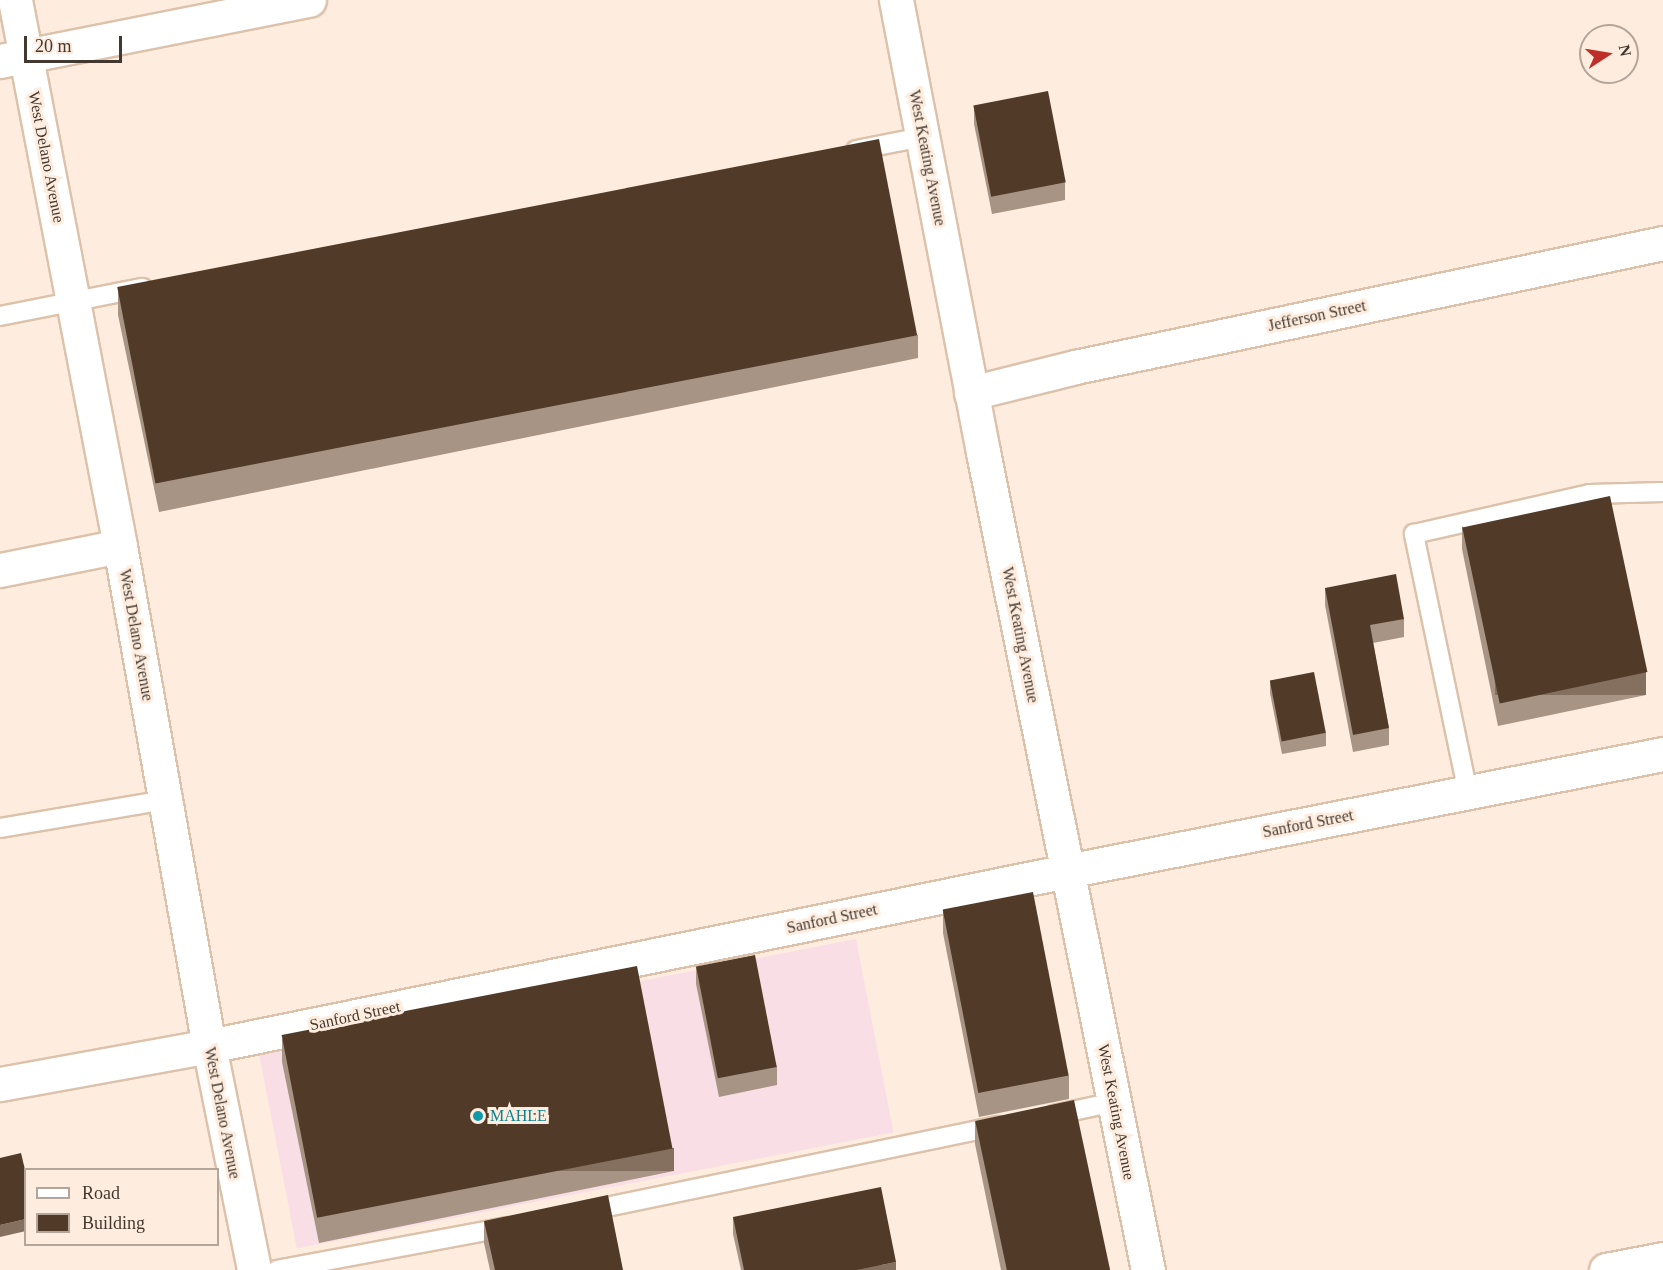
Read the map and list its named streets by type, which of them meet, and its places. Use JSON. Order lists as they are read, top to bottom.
{
  "streets": {
    "street": [
      "West Delano Avenue",
      "West Keating Avenue",
      "Jefferson Street",
      "Sanford Street"
    ]
  },
  "crossings": [
    ["West Delano Avenue", "Sanford Street"],
    ["West Keating Avenue", "Jefferson Street"],
    ["West Keating Avenue", "Sanford Street"]
  ],
  "places": ["MAHLE"],
  "legend": ["Road", "Building"],
  "scale_bar": "20 m",
  "north": "right"
}
